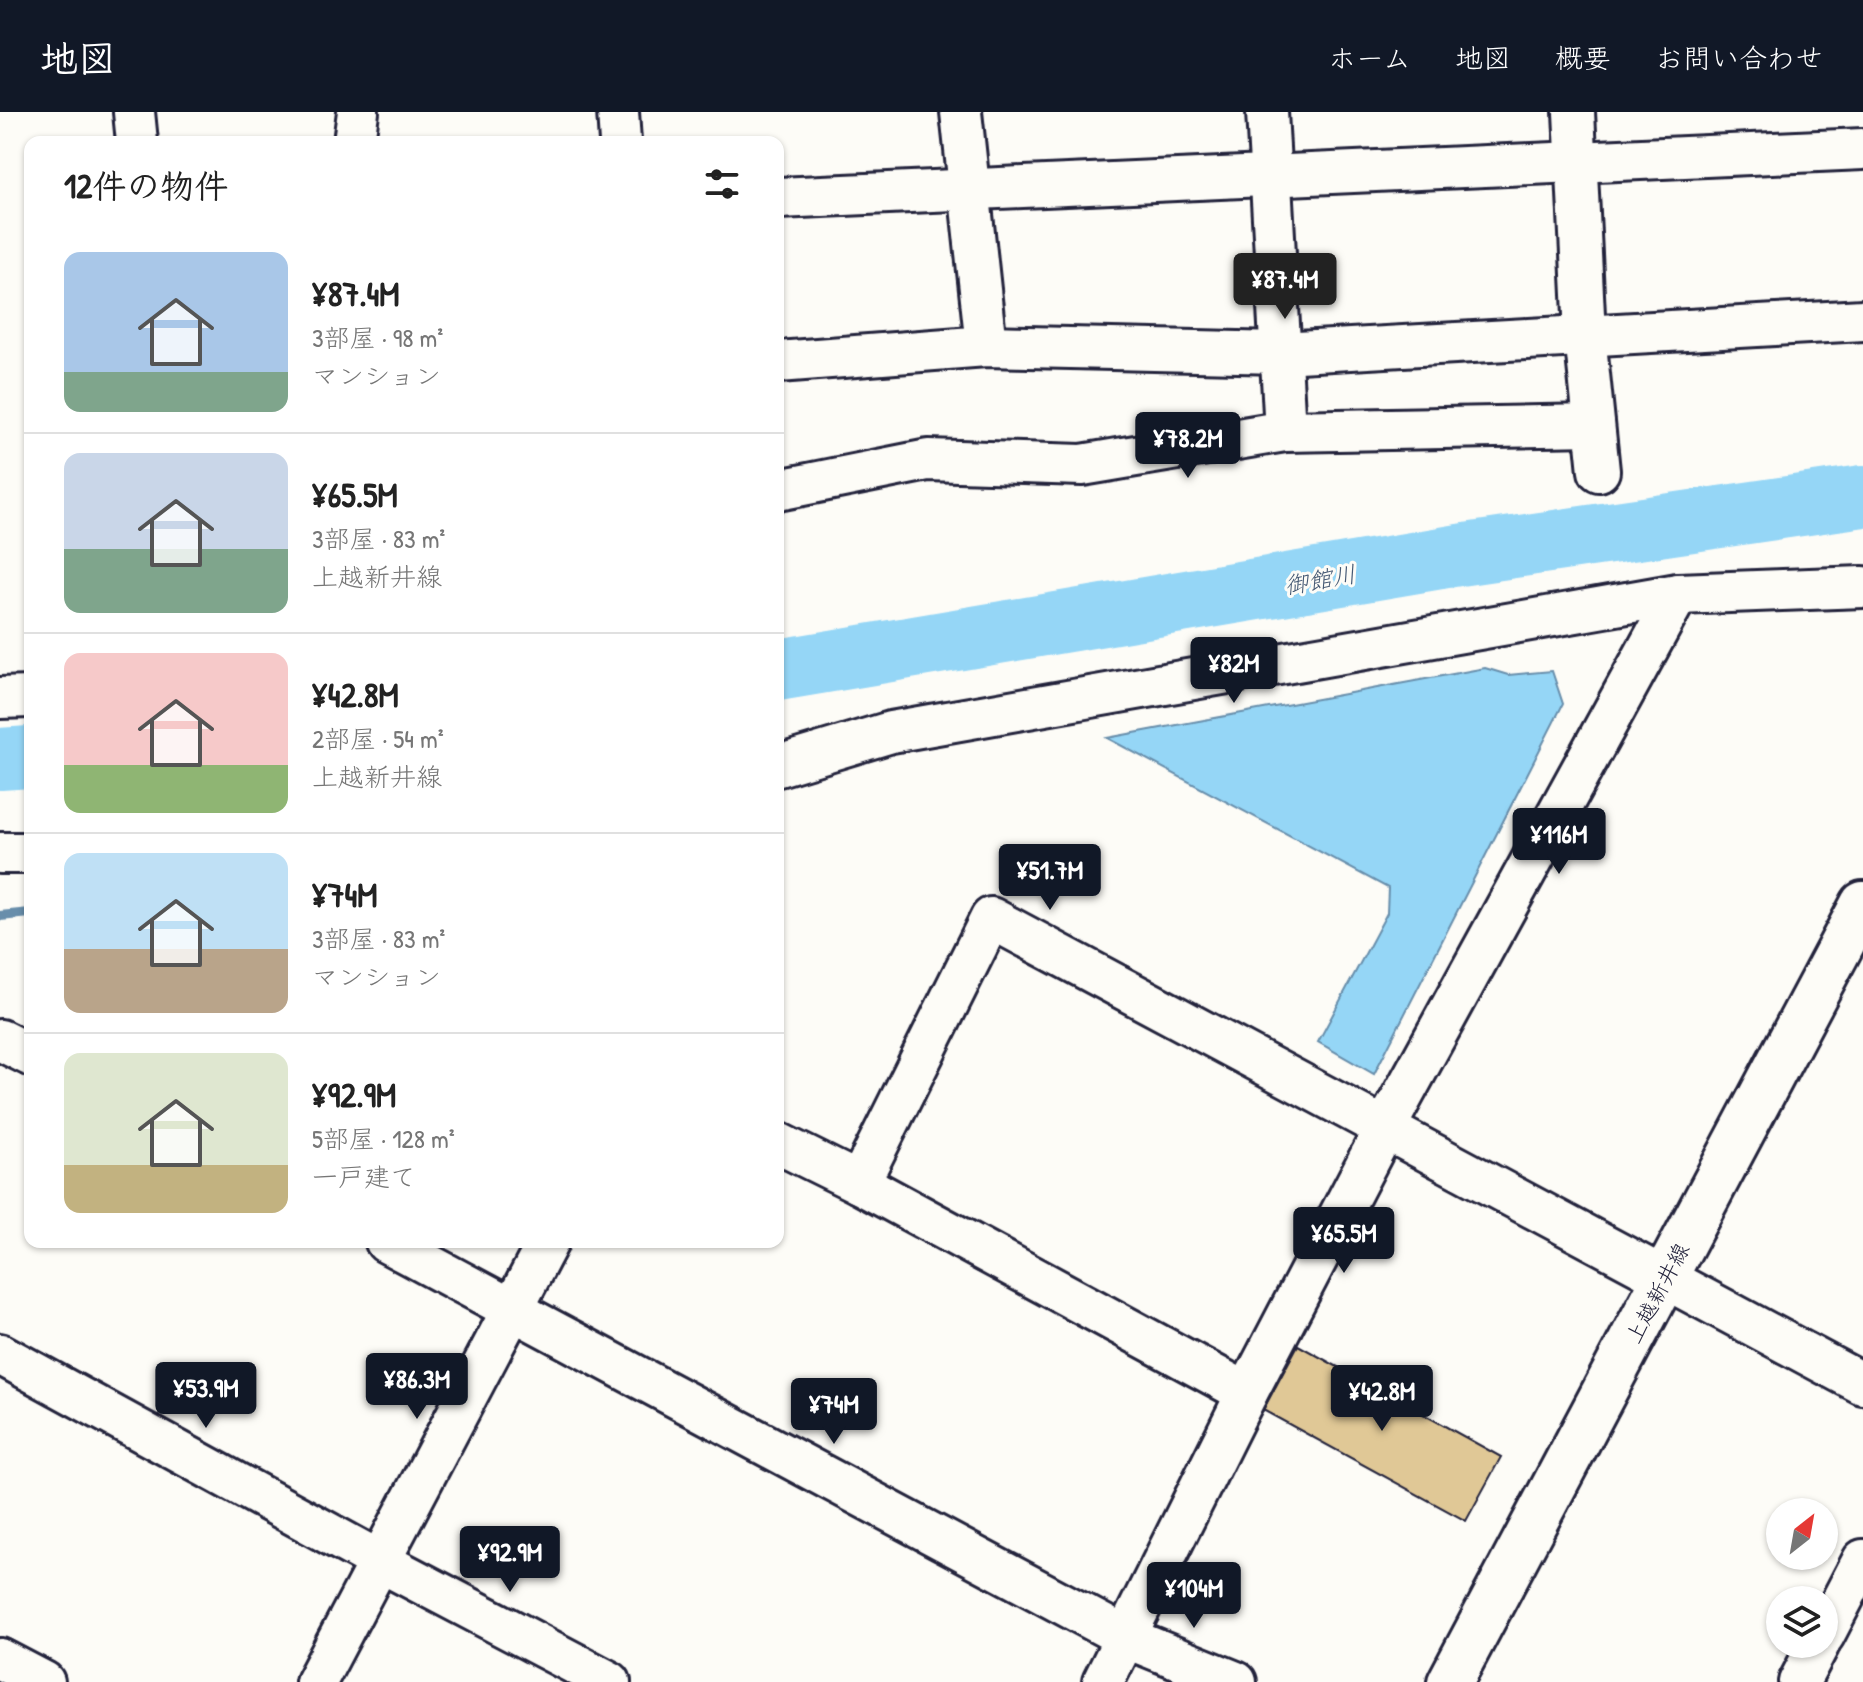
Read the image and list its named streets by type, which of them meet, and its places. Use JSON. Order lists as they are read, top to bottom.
{
  "streets": {
    "main road": ["上越新井線"]
  },
  "water": ["御館川"],
  "north": "top right",
  "page": {
    "header": "地図",
    "nav": [
      "ホーム",
      "地図",
      "概要",
      "お問い合わせ"
    ],
    "heading": "12件の物件",
    "list": [
      {
        "name": "¥87.4M",
        "note": "3部屋 · 98 m² · マンション"
      },
      {
        "name": "¥65.5M",
        "note": "3部屋 · 83 m² · 上越新井線"
      },
      {
        "name": "¥42.8M",
        "note": "2部屋 · 54 m² · 上越新井線"
      },
      {
        "name": "¥74M",
        "note": "3部屋 · 83 m² · マンション"
      },
      {
        "name": "¥92.9M",
        "note": "5部屋 · 128 m² · 一戸建て"
      }
    ],
    "price": [
      "¥87.4M",
      "¥78.2M",
      "¥82M",
      "¥116M",
      "¥51.7M",
      "¥65.5M",
      "¥86.3M",
      "¥53.9M",
      "¥42.8M",
      "¥74M",
      "¥92.9M",
      "¥104M"
    ]
  }
}
